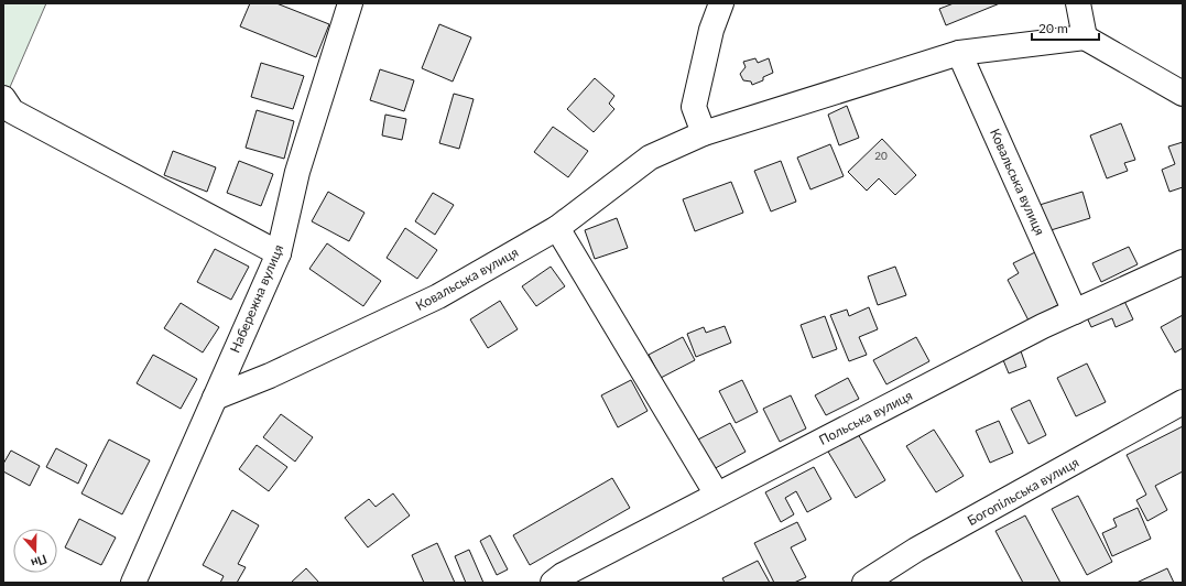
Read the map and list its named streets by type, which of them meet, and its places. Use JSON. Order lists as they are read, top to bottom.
{
  "streets": {
    "street": [
      "Ковальська вулиця",
      "Набережна вулиця",
      "Польська вулиця",
      "Богопільська вулиця"
    ]
  },
  "crossings": [
    ["Ковальська вулиця", "Набережна вулиця"],
    ["Ковальська вулиця", "Польська вулиця"]
  ],
  "house_numbers": ["20"],
  "scale_bar": "20 m",
  "north": "bottom"
}
